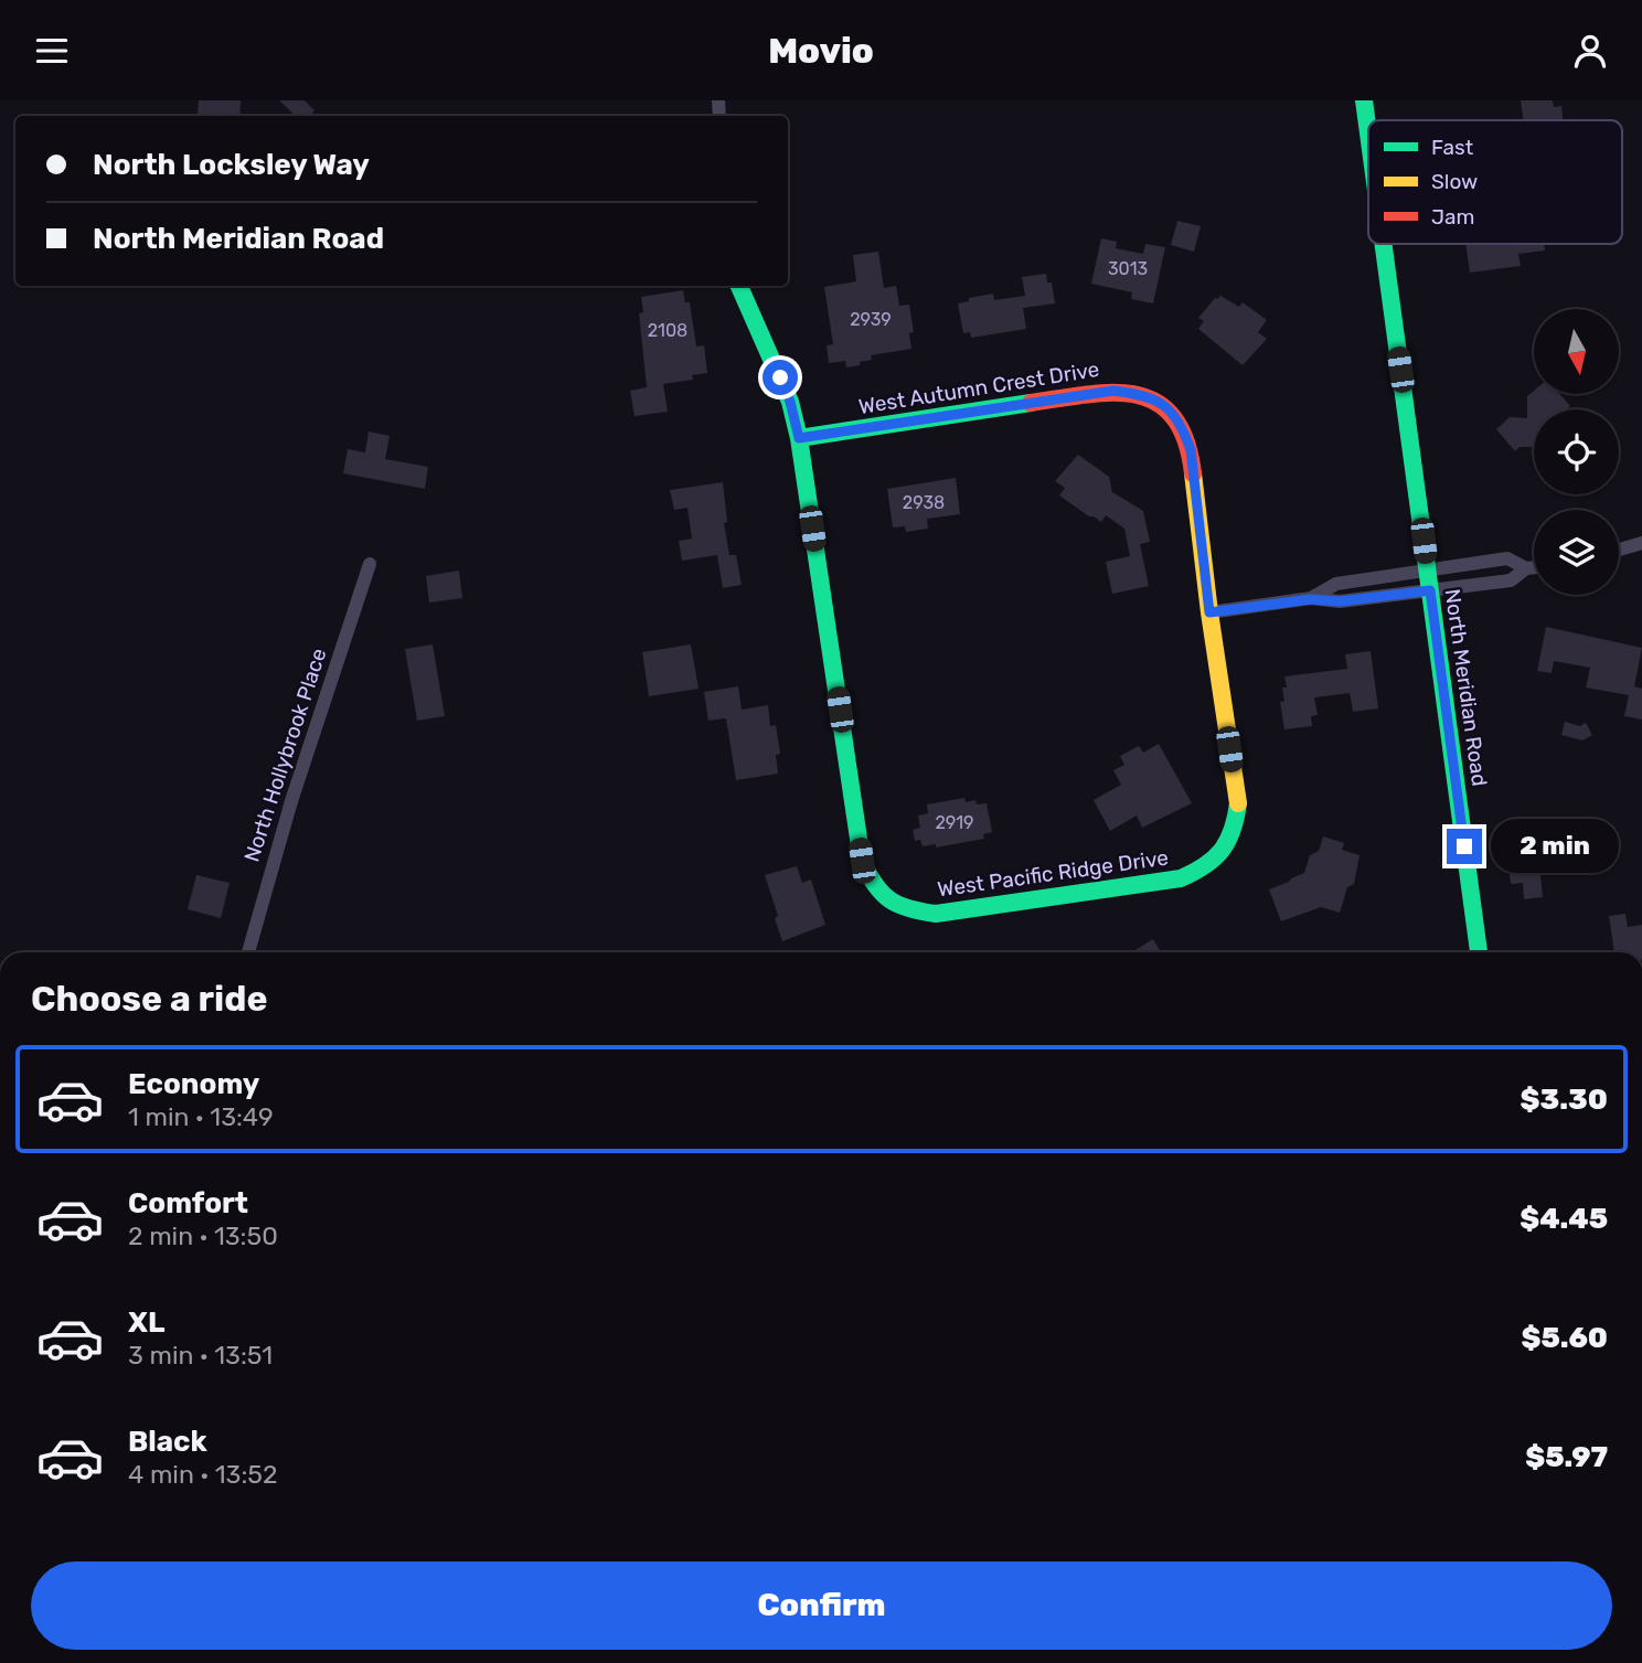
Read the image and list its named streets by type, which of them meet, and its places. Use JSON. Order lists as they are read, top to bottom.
{
  "streets": {
    "street": [
      "West Autumn Crest Drive",
      "North Meridian Road",
      "North Hollybrook Place",
      "West Pacific Ridge Drive"
    ]
  },
  "crossings": [
    ["West Autumn Crest Drive", "West Pacific Ridge Drive"]
  ],
  "house_numbers": [
    "3013",
    "2939",
    "2108",
    "2938",
    "2919"
  ],
  "legend": ["Fast", "Slow", "Jam"],
  "north": "bottom",
  "page": {
    "header": "Movio",
    "banner": ["North Locksley Way", "North Meridian Road"],
    "bubble": "2 min",
    "heading": "Choose a ride",
    "list": [
      {
        "name": "Economy",
        "note": "1 min · 13:49",
        "value": "$3.30"
      },
      {
        "name": "Comfort",
        "note": "2 min · 13:50",
        "value": "$4.45"
      },
      {
        "name": "XL",
        "note": "3 min · 13:51",
        "value": "$5.60"
      },
      {
        "name": "Black",
        "note": "4 min · 13:52",
        "value": "$5.97"
      }
    ],
    "buttons": "Confirm"
  }
}
